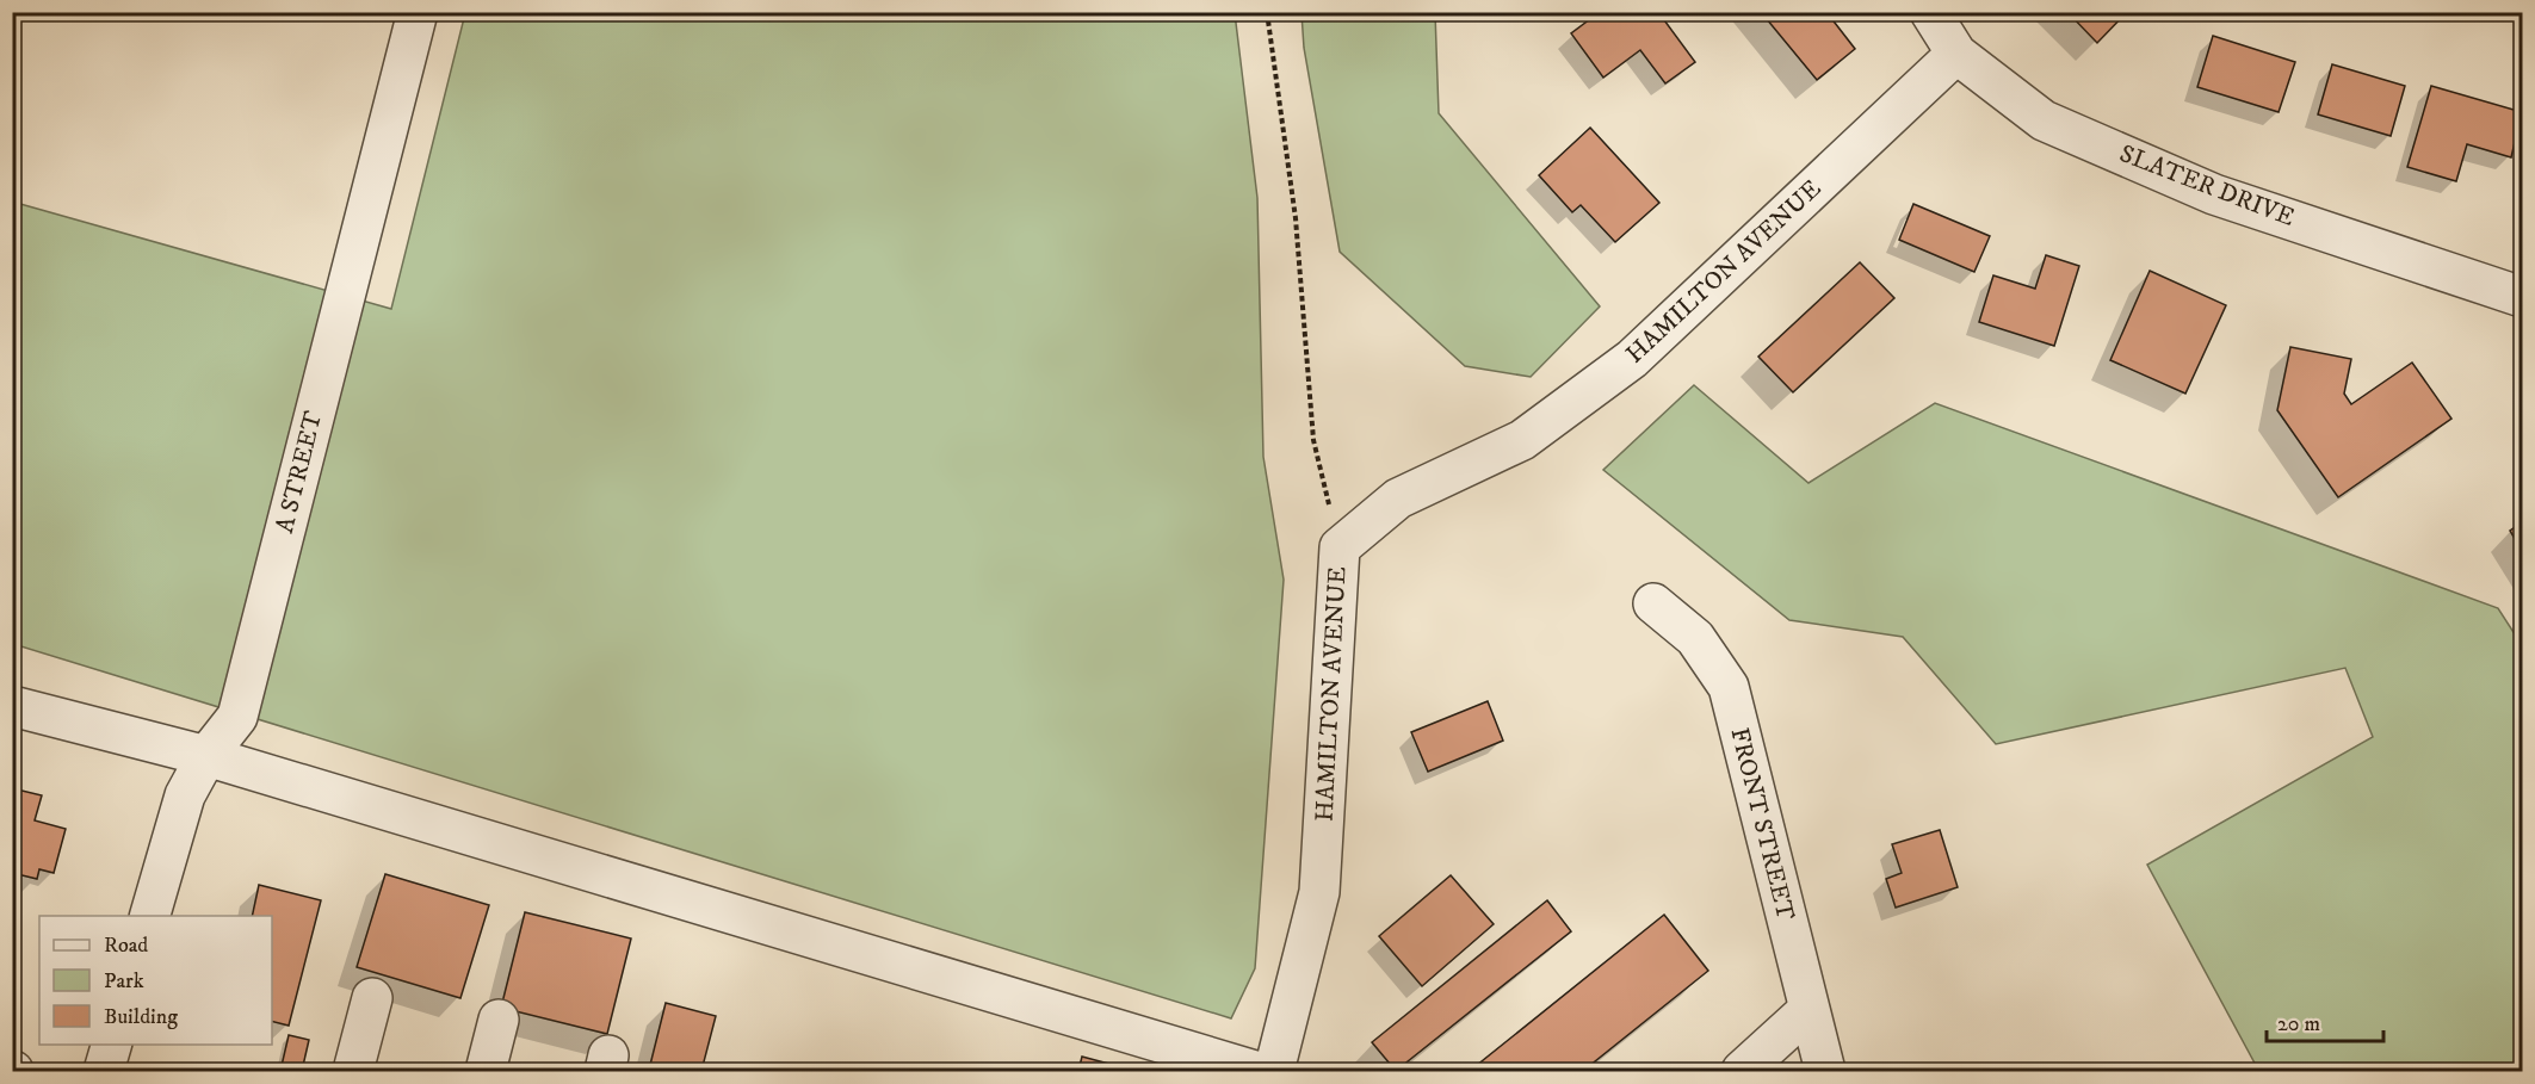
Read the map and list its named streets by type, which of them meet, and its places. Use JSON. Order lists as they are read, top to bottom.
{
  "streets": {
    "street": [
      "SLATER DRIVE",
      "HAMILTON AVENUE",
      "A STREET",
      "FRONT STREET"
    ]
  },
  "crossings": [
    ["SLATER DRIVE", "HAMILTON AVENUE"]
  ],
  "legend": ["Road", "Park", "Building"],
  "scale_bar": "20 m"
}
